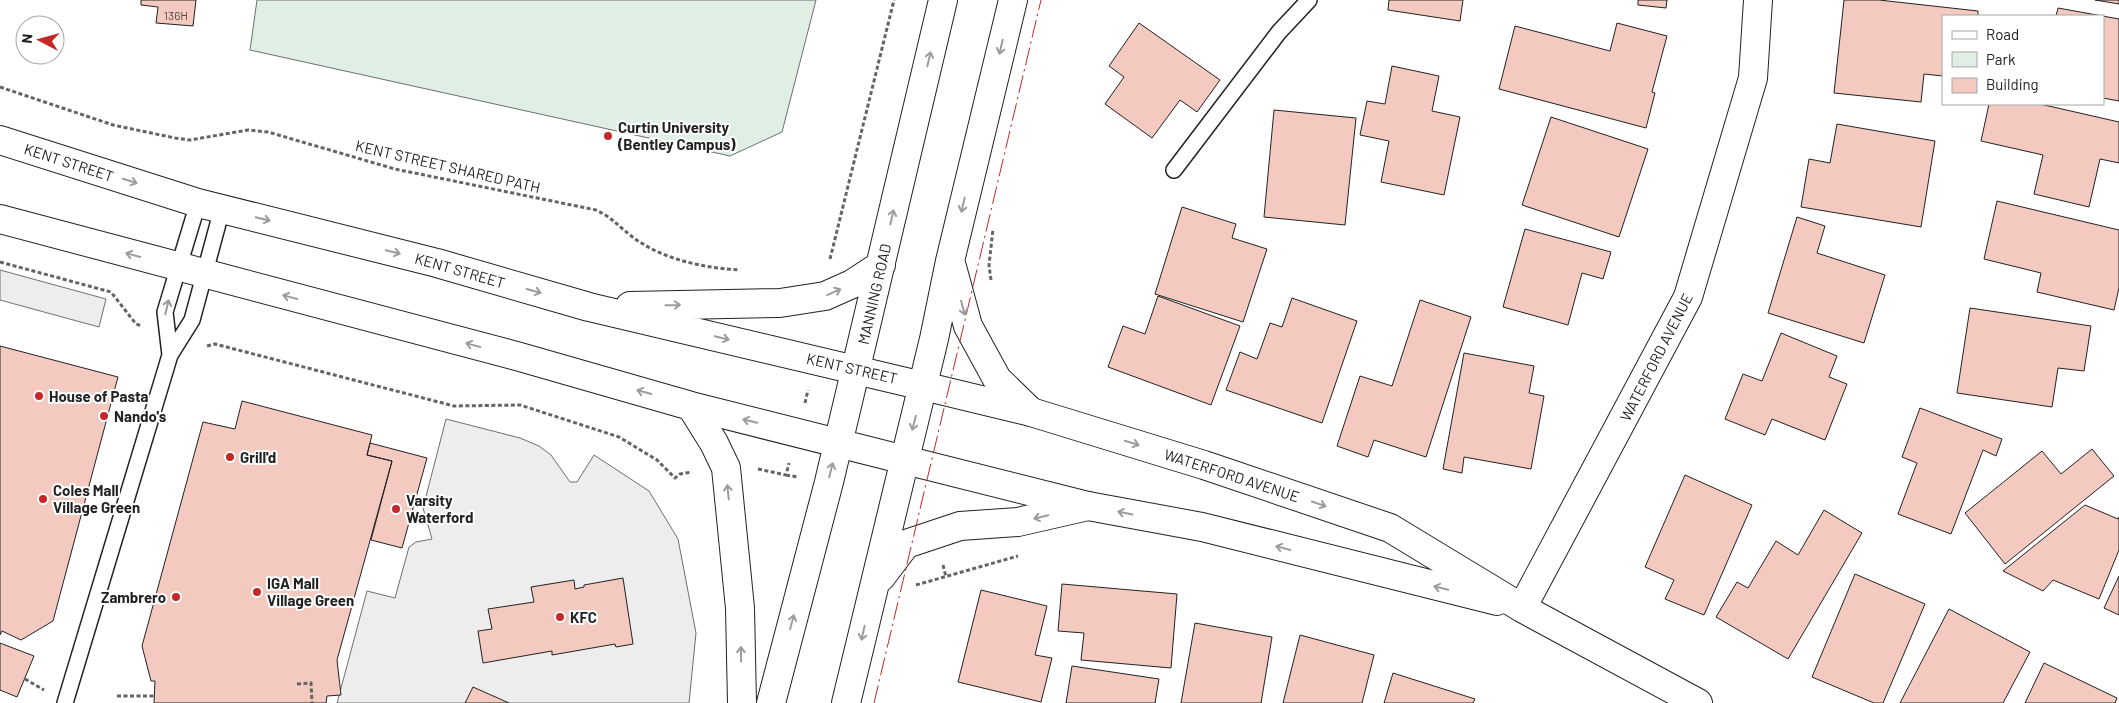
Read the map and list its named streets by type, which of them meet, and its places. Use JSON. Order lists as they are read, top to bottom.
{
  "streets": {
    "main road": ["KENT STREET", "MANNING ROAD", "WATERFORD AVENUE"],
    "path": ["KENT STREET SHARED PATH"]
  },
  "crossings": [
    ["KENT STREET", "MANNING ROAD"],
    ["KENT STREET", "WATERFORD AVENUE"]
  ],
  "places": [
    "Curtin University (Bentley Campus)",
    "House of Pasta",
    "Nando's",
    "Grill'd",
    "Coles Mall Village Green",
    "Varsity Waterford",
    "IGA Mall Village Green",
    "Zambrero",
    "KFC"
  ],
  "house_numbers": ["136H"],
  "legend": ["Road", "Park", "Building"],
  "north": "left"
}
